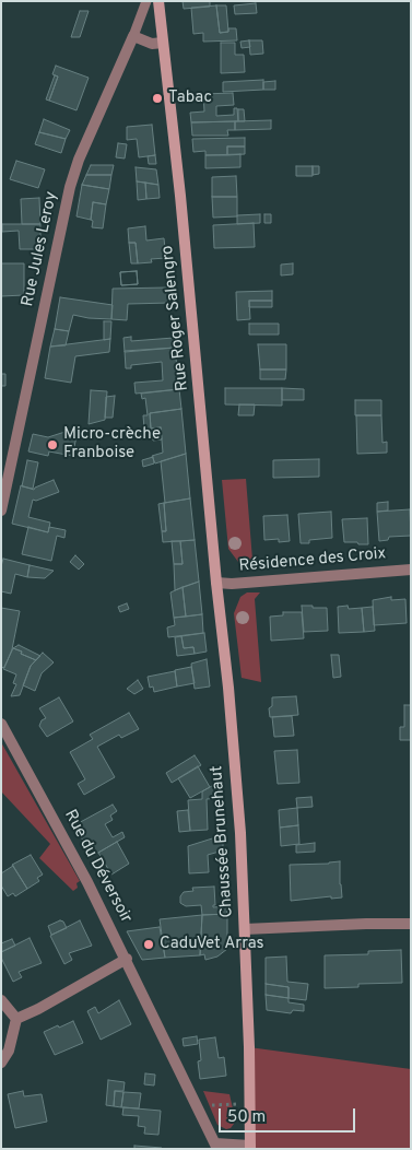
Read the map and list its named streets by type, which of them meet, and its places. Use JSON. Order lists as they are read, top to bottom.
{
  "streets": {
    "main road": ["Rue Roger Salengro", "Chaussée Brunehaut"],
    "street": ["Rue Jules Leroy", "Résidence des Croix", "Rue du Déversoir"]
  },
  "crossings": [
    ["Rue Roger Salengro", "Résidence des Croix"],
    ["Rue Roger Salengro", "Chaussée Brunehaut"],
    ["Chaussée Brunehaut", "Rue du Déversoir"]
  ],
  "places": ["Tabac", "Micro-crèche Franboise", "CaduVet Arras"],
  "scale_bar": "50 m"
}
